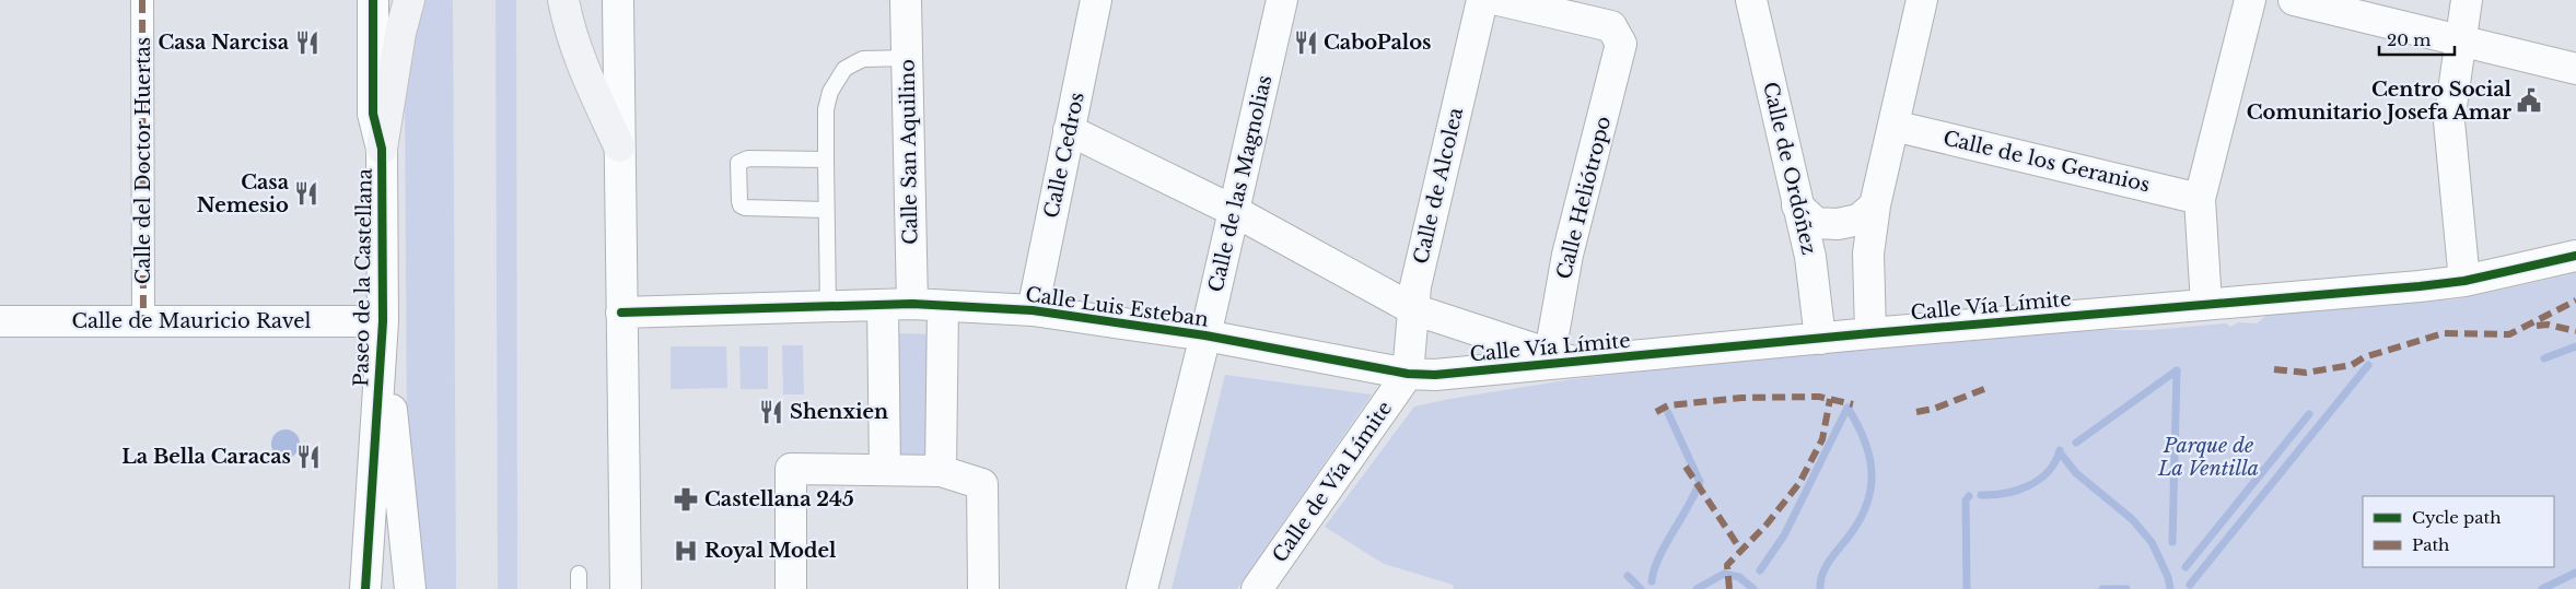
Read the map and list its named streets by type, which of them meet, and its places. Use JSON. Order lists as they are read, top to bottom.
{
  "streets": {
    "street": [
      "Calle San Aquilino",
      "Calle Cedros",
      "Calle del Doctor Huertas",
      "Calle de los Geranios",
      "Calle de Ordóñez",
      "Calle de las Magnolias",
      "Calle de Alcolea",
      "Calle Heliótropo",
      "Paseo de la Castellana",
      "Calle Vía Límite",
      "Calle Luis Esteban",
      "Calle de Mauricio Ravel",
      "Calle de Vía Límite"
    ]
  },
  "crossings": [
    ["Calle San Aquilino", "Calle Luis Esteban"],
    ["Calle Cedros", "Calle Luis Esteban"],
    ["Calle del Doctor Huertas", "Calle de Mauricio Ravel"],
    ["Calle de Ordóñez", "Calle Vía Límite"],
    ["Calle de las Magnolias", "Calle Luis Esteban"],
    ["Calle de Alcolea", "Calle Vía Límite"],
    ["Calle de Alcolea", "Calle Luis Esteban"],
    ["Calle de Alcolea", "Calle de Vía Límite"],
    ["Calle Heliótropo", "Calle Vía Límite"],
    ["Paseo de la Castellana", "Calle de Mauricio Ravel"],
    ["Calle Vía Límite", "Calle Luis Esteban"],
    ["Calle Vía Límite", "Calle de Vía Límite"],
    ["Calle Luis Esteban", "Calle de Vía Límite"]
  ],
  "parks": ["Parque de La Ventilla"],
  "places": {
    "restaurant": [
      "Casa Narcisa",
      "CaboPalos",
      "Casa Nemesio",
      "Shenxien",
      "La Bella Caracas"
    ],
    "public building": ["Centro Social Comunitario Josefa Amar"],
    "pharmacy": ["Castellana 245"],
    "hospital": ["Royal Model"]
  },
  "legend": ["Cycle path", "Path"],
  "scale_bar": "20 m"
}
